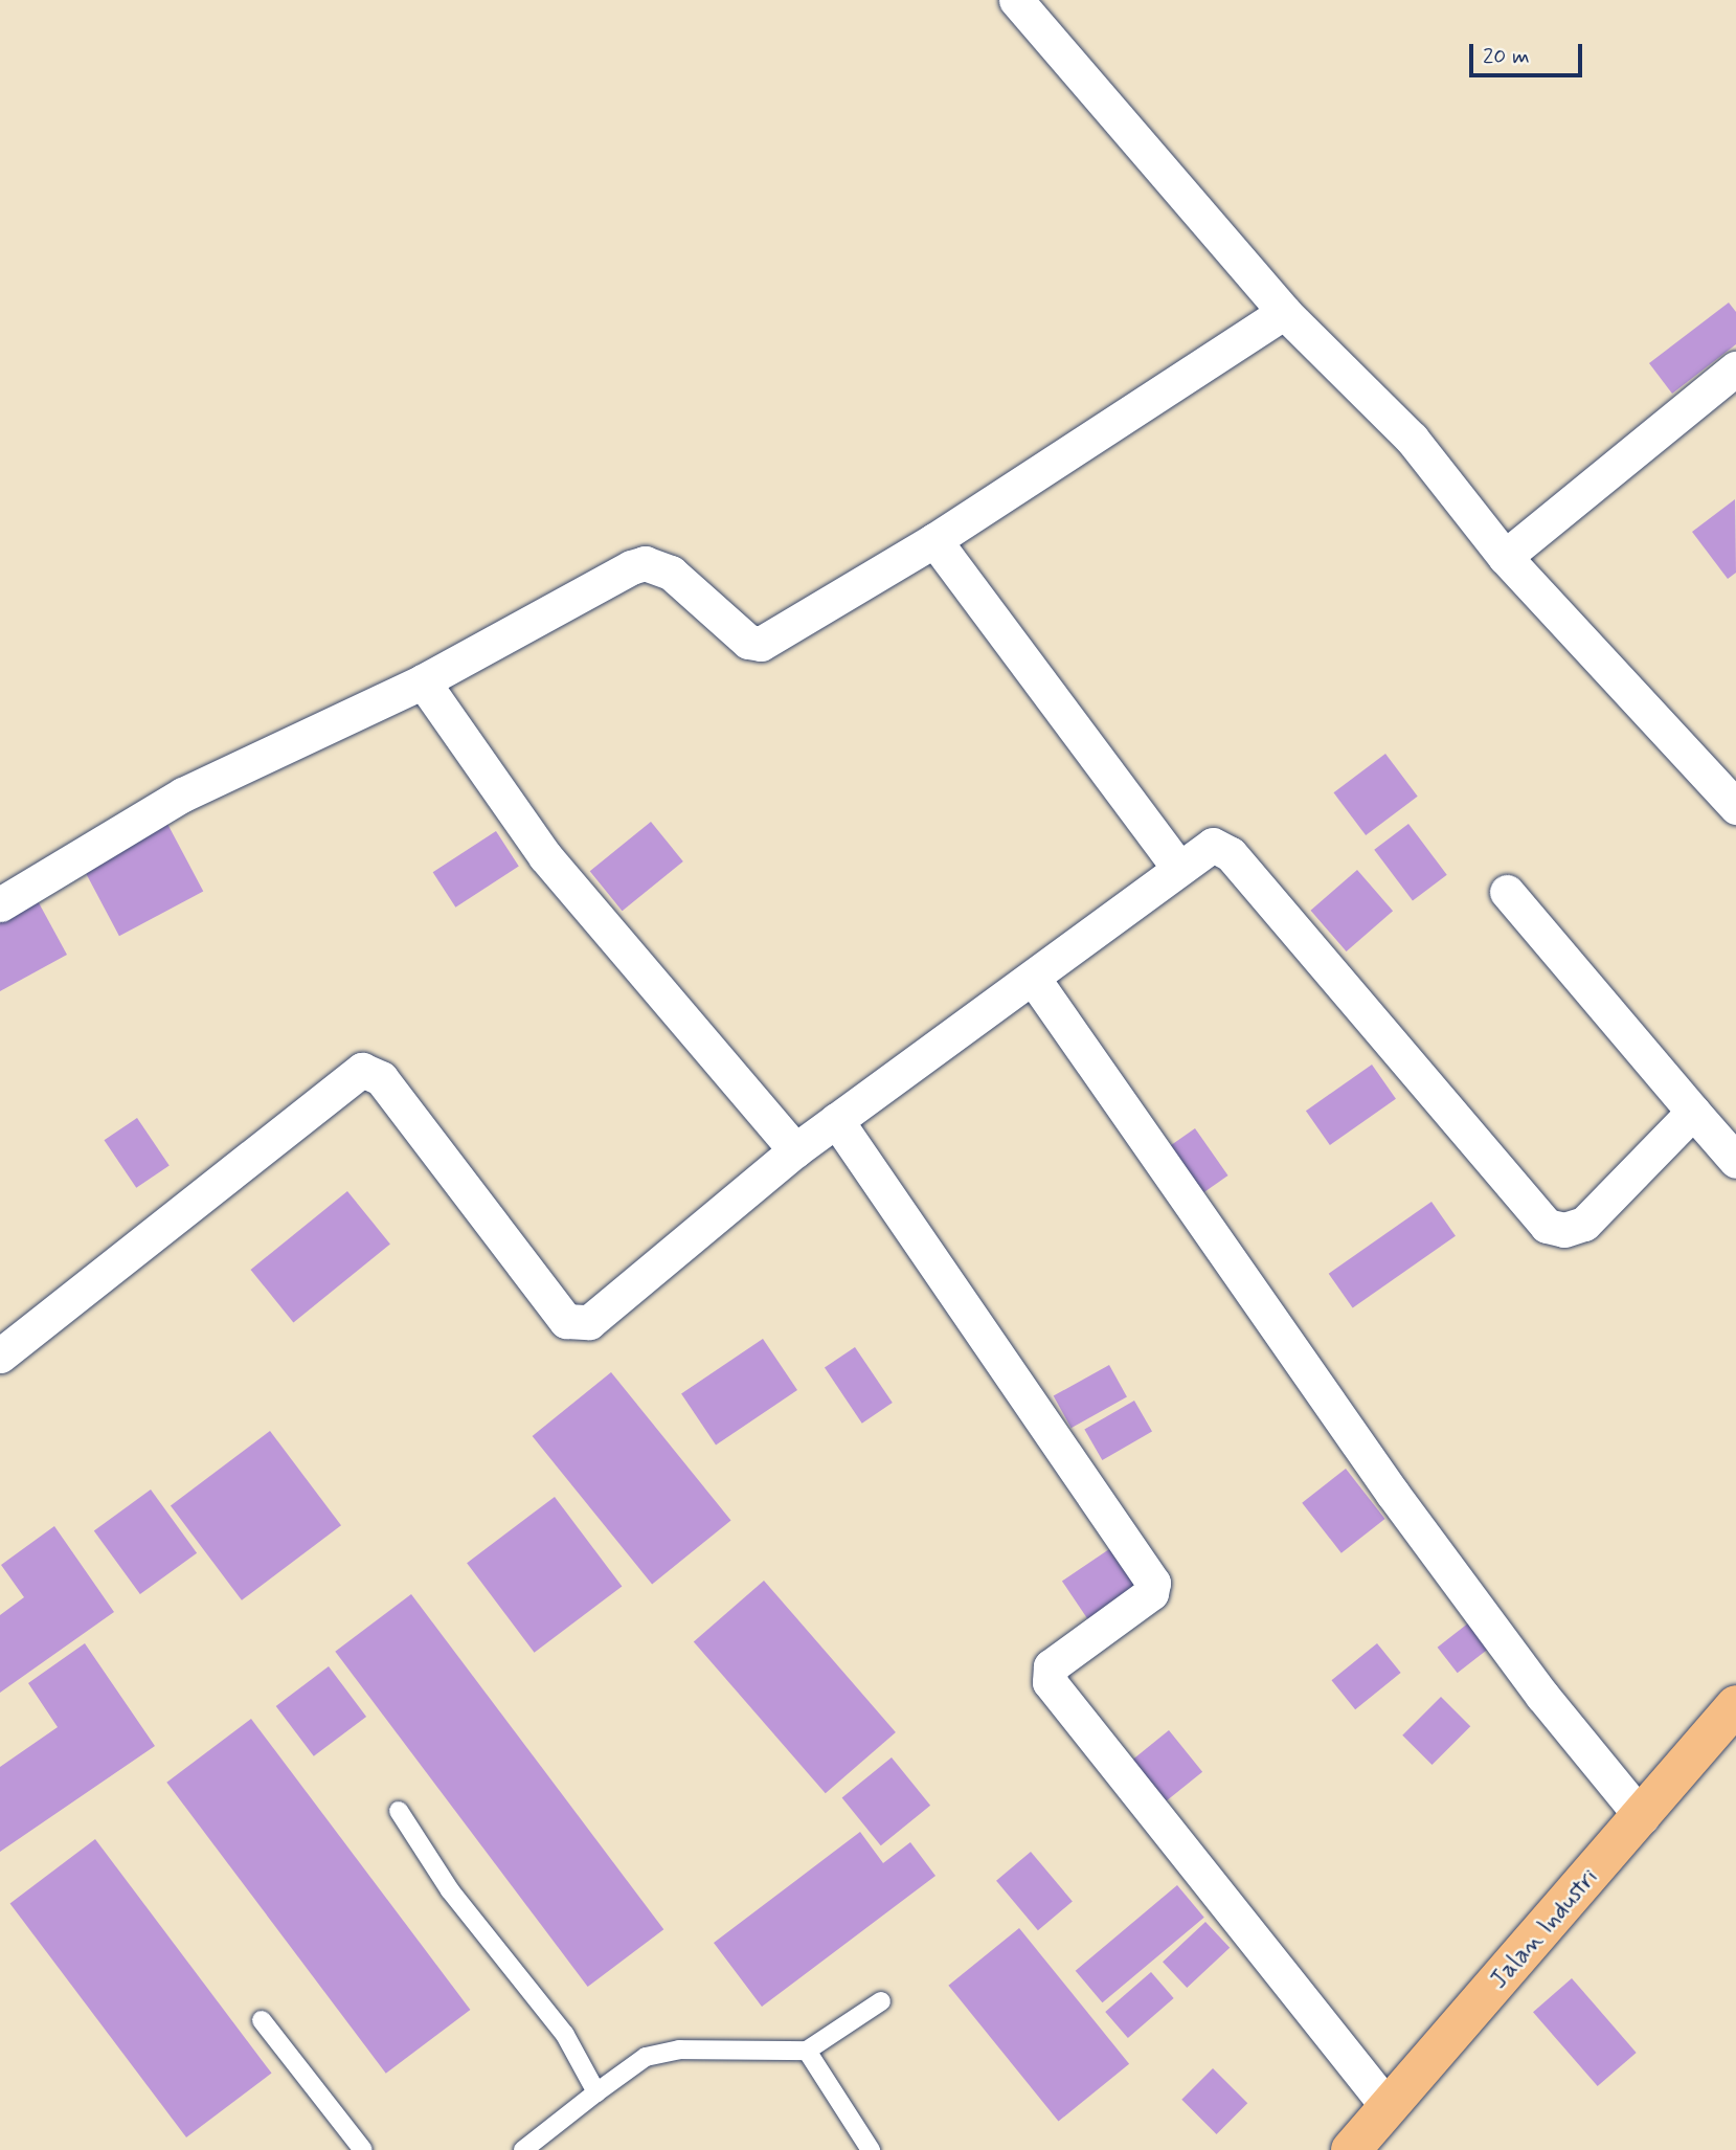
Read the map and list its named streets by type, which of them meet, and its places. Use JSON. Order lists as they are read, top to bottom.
{
  "streets": {
    "main road": ["Jalan Industri"]
  },
  "scale_bar": "20 m"
}
